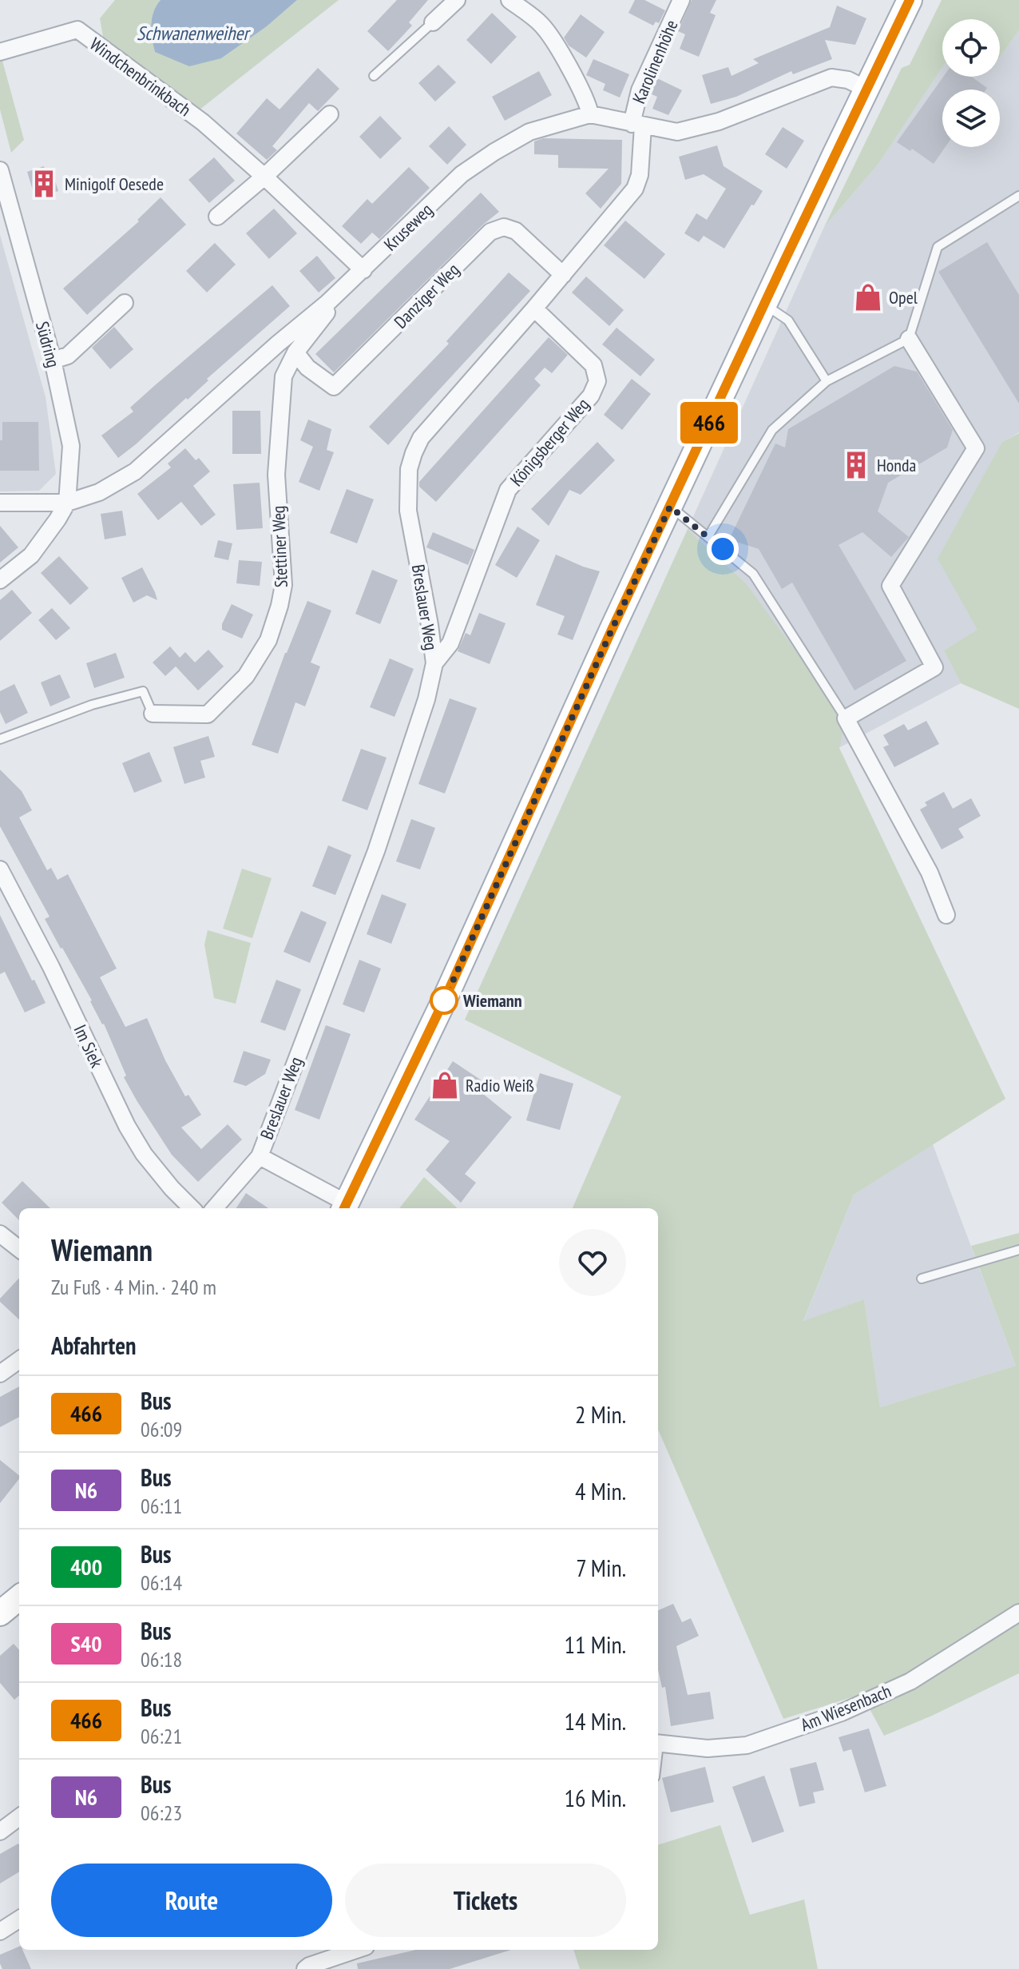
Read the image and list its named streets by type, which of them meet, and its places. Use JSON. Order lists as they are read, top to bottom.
{
  "streets": {
    "street": [
      "Karolinenhöhe",
      "Windchenbrinkbach",
      "Kruseweg",
      "Danziger Weg",
      "Südring",
      "Königsberger Weg",
      "Stettiner Weg",
      "Breslauer Weg",
      "Im Siek",
      "Am Wiesenbach"
    ]
  },
  "crossings": [
    ["Karolinenhöhe", "Kruseweg"],
    ["Karolinenhöhe", "Breslauer Weg"],
    ["Windchenbrinkbach", "Kruseweg"],
    ["Kruseweg", "Südring"],
    ["Kruseweg", "Breslauer Weg"],
    ["Danziger Weg", "Stettiner Weg"],
    ["Danziger Weg", "Breslauer Weg"],
    ["Königsberger Weg", "Breslauer Weg"]
  ],
  "water": ["Schwanenweiher"],
  "places": {
    "building": ["Minigolf Oesede", "Honda"],
    "shop": ["Opel", "Radio Weiß"],
    "other": ["Wiemann"]
  },
  "lines": ["bus line 466"],
  "page": {
    "on_map": "466",
    "heading": [
      ["Wiemann", "Zu Fuß · 4 Min. · 240 m"],
      "Abfahrten"
    ],
    "list": [
      {
        "mark": "466",
        "name": "Bus",
        "note": "06:09",
        "value": "2 Min."
      },
      {
        "mark": "N6",
        "name": "Bus",
        "note": "06:11",
        "value": "4 Min."
      },
      {
        "mark": "400",
        "name": "Bus",
        "note": "06:14",
        "value": "7 Min."
      },
      {
        "mark": "S40",
        "name": "Bus",
        "note": "06:18",
        "value": "11 Min."
      },
      {
        "mark": "466",
        "name": "Bus",
        "note": "06:21",
        "value": "14 Min."
      },
      {
        "mark": "N6",
        "name": "Bus",
        "note": "06:23",
        "value": "16 Min."
      }
    ],
    "buttons": ["Route", "Tickets"]
  }
}
